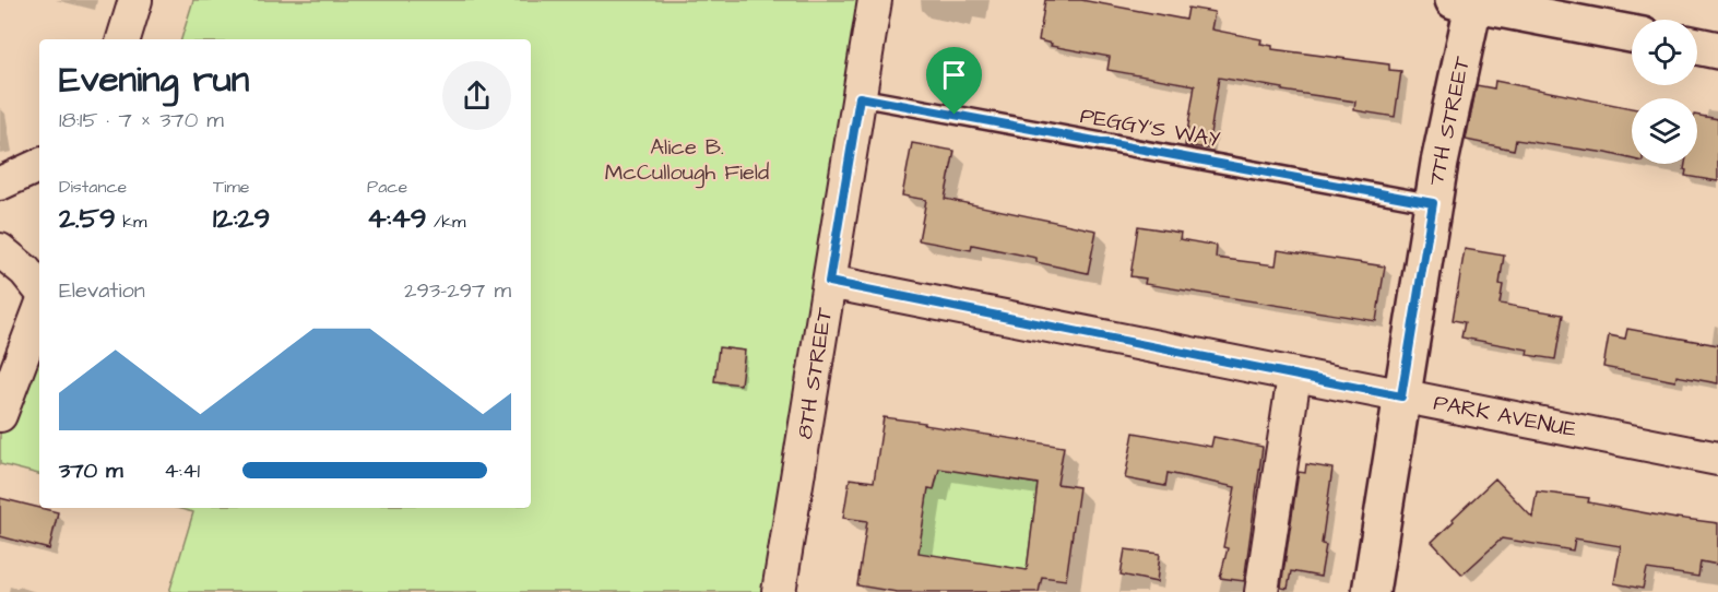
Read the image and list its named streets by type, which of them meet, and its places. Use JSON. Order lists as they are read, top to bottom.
{
  "streets": {
    "main road": ["7TH STREET"],
    "street": ["8TH STREET", "PARK AVENUE"],
    "lane": ["PEGGY'S WAY"]
  },
  "crossings": [
    ["7TH STREET", "PEGGY'S WAY"],
    ["7TH STREET", "PARK AVENUE"],
    ["PEGGY'S WAY", "8TH STREET"],
    ["8TH STREET", "PARK AVENUE"]
  ],
  "parks": ["Alice B. McCullough Field"],
  "page": {
    "heading": ["Evening run", "18:15 · 7 × 370 m"],
    "stats": [
      ["Distance", "2.59 km"],
      ["Time", "12:29"],
      ["Pace", "4:49 /km"]
    ],
    "chart": ["Elevation", "293–297 m"],
    "list": [
      {
        "name": "370 m",
        "note": "4:41"
      }
    ]
  }
}
